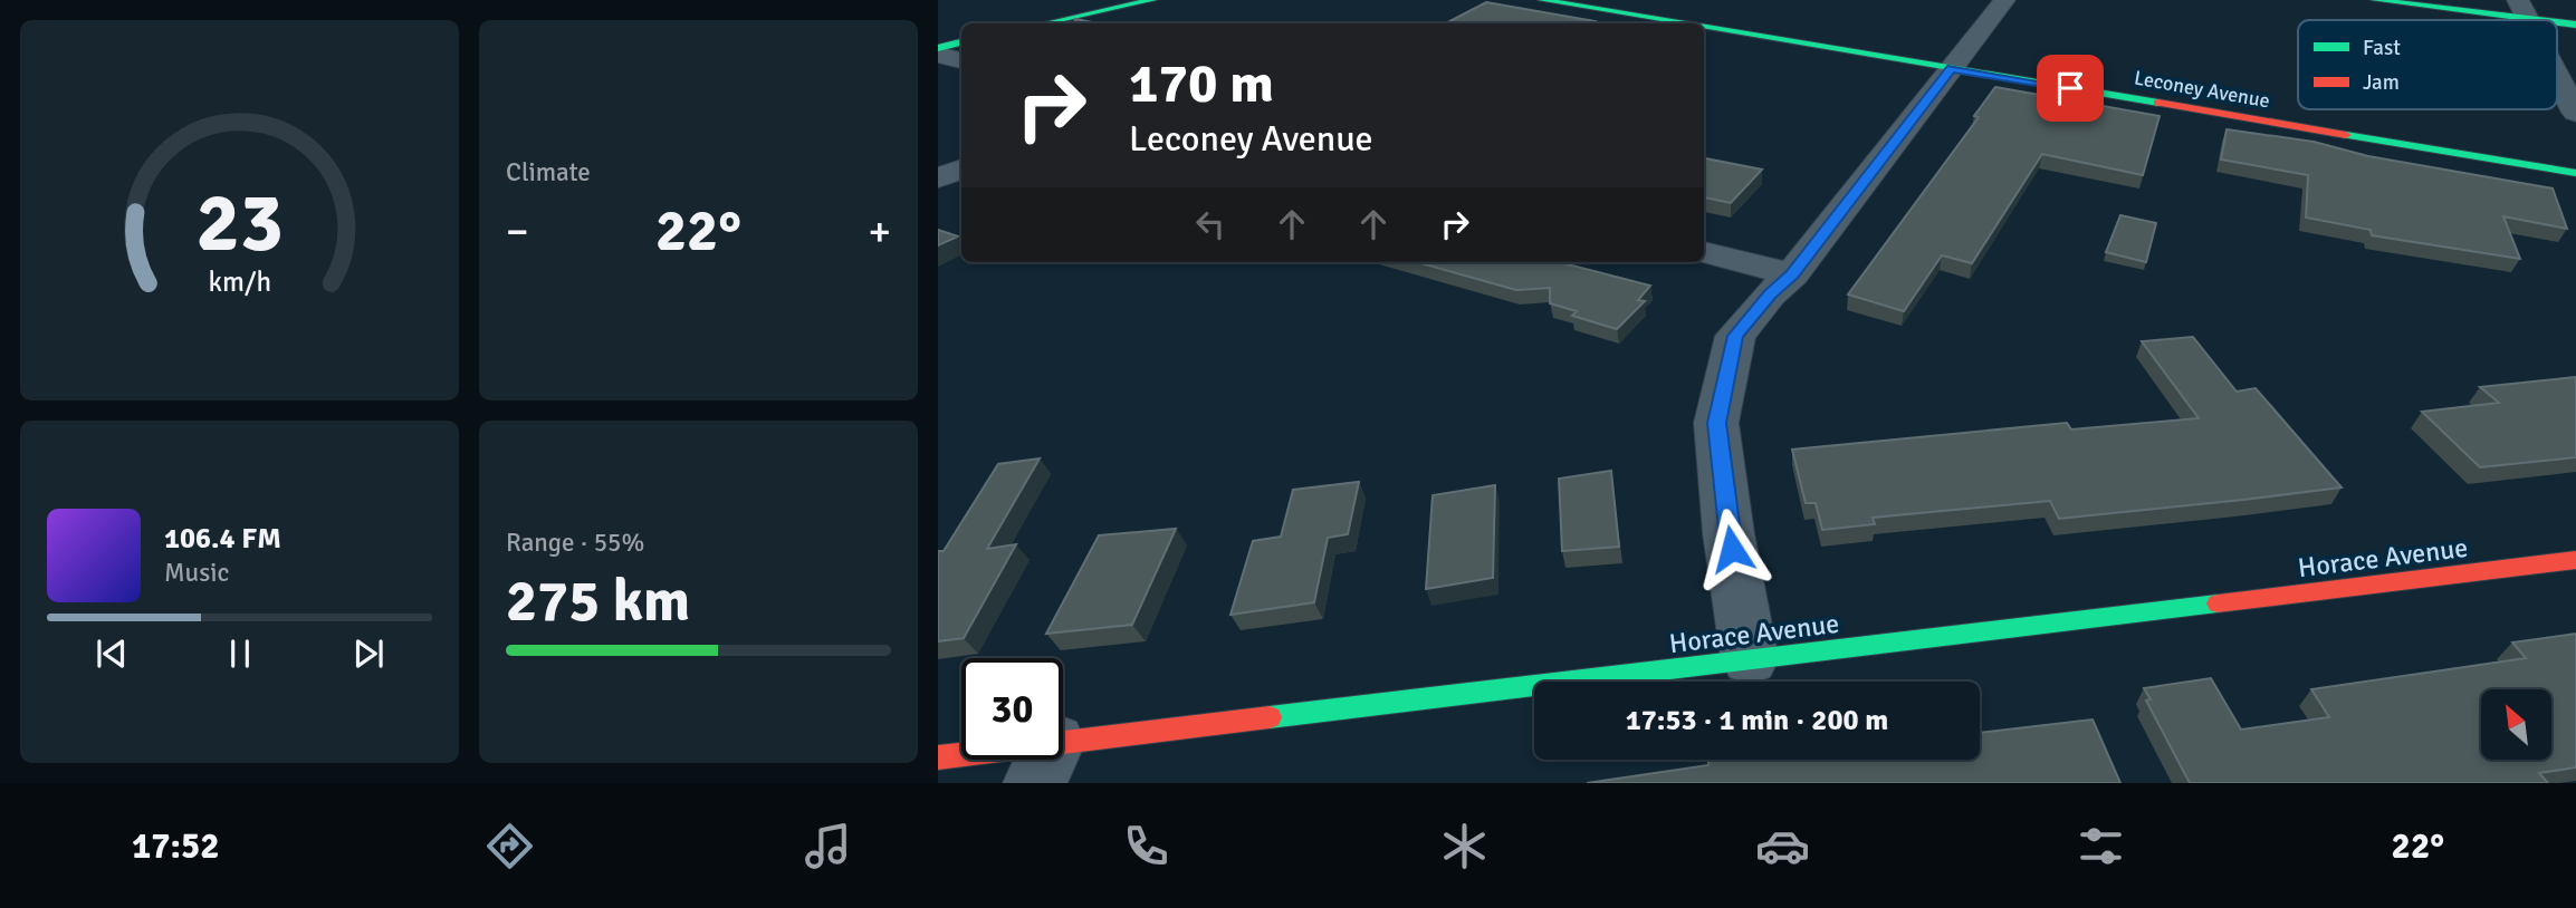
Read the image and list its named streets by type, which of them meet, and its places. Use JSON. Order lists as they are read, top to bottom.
{
  "streets": {
    "street": ["Leconey Avenue", "Horace Avenue"]
  },
  "legend": ["Fast", "Jam"],
  "north": "top left",
  "page": {
    "tile": [
      "Climate",
      ["Range · 55%", "275 km"]
    ],
    "turn": ["170 m", "Leconey Avenue"],
    "heat": ["−", "22°", "+"],
    "song": ["106.4 FM", "Music"],
    "limit": "30",
    "trip": "17:53 · 1 min · 200 m",
    "tabs": ["17:52", "22°"],
    "gauge": ["23", "km/h"]
  }
}
